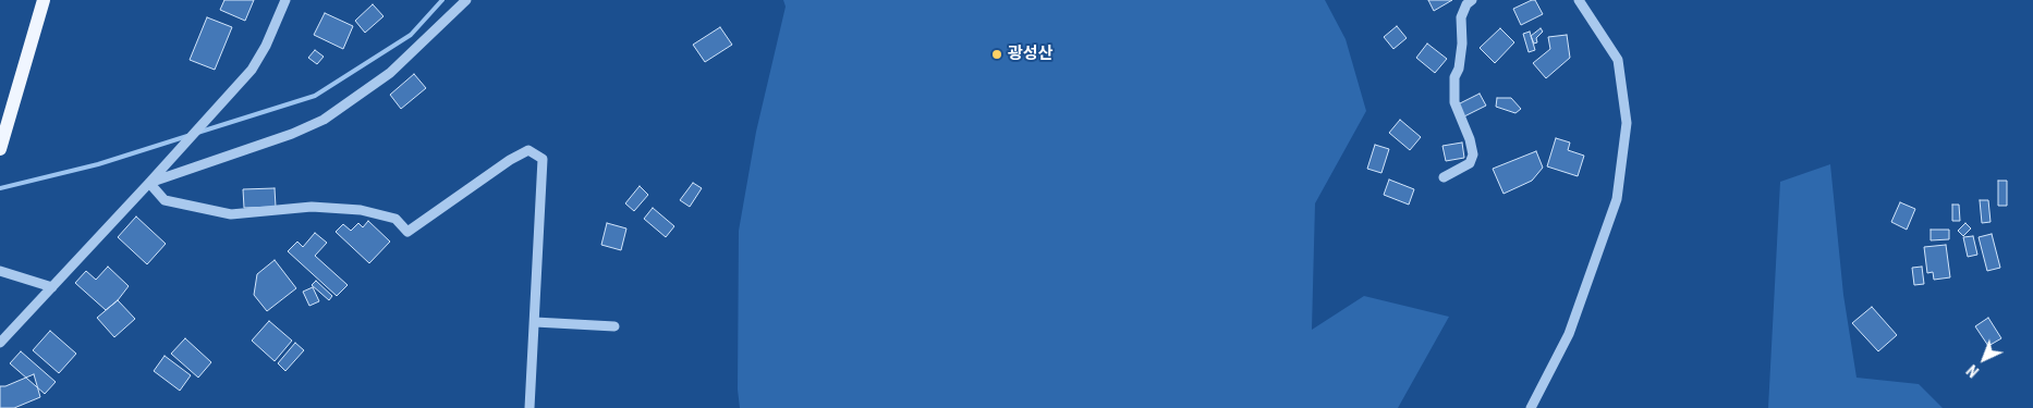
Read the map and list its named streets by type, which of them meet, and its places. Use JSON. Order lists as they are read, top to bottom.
{
  "places": ["광성산"],
  "north": "bottom left"
}
